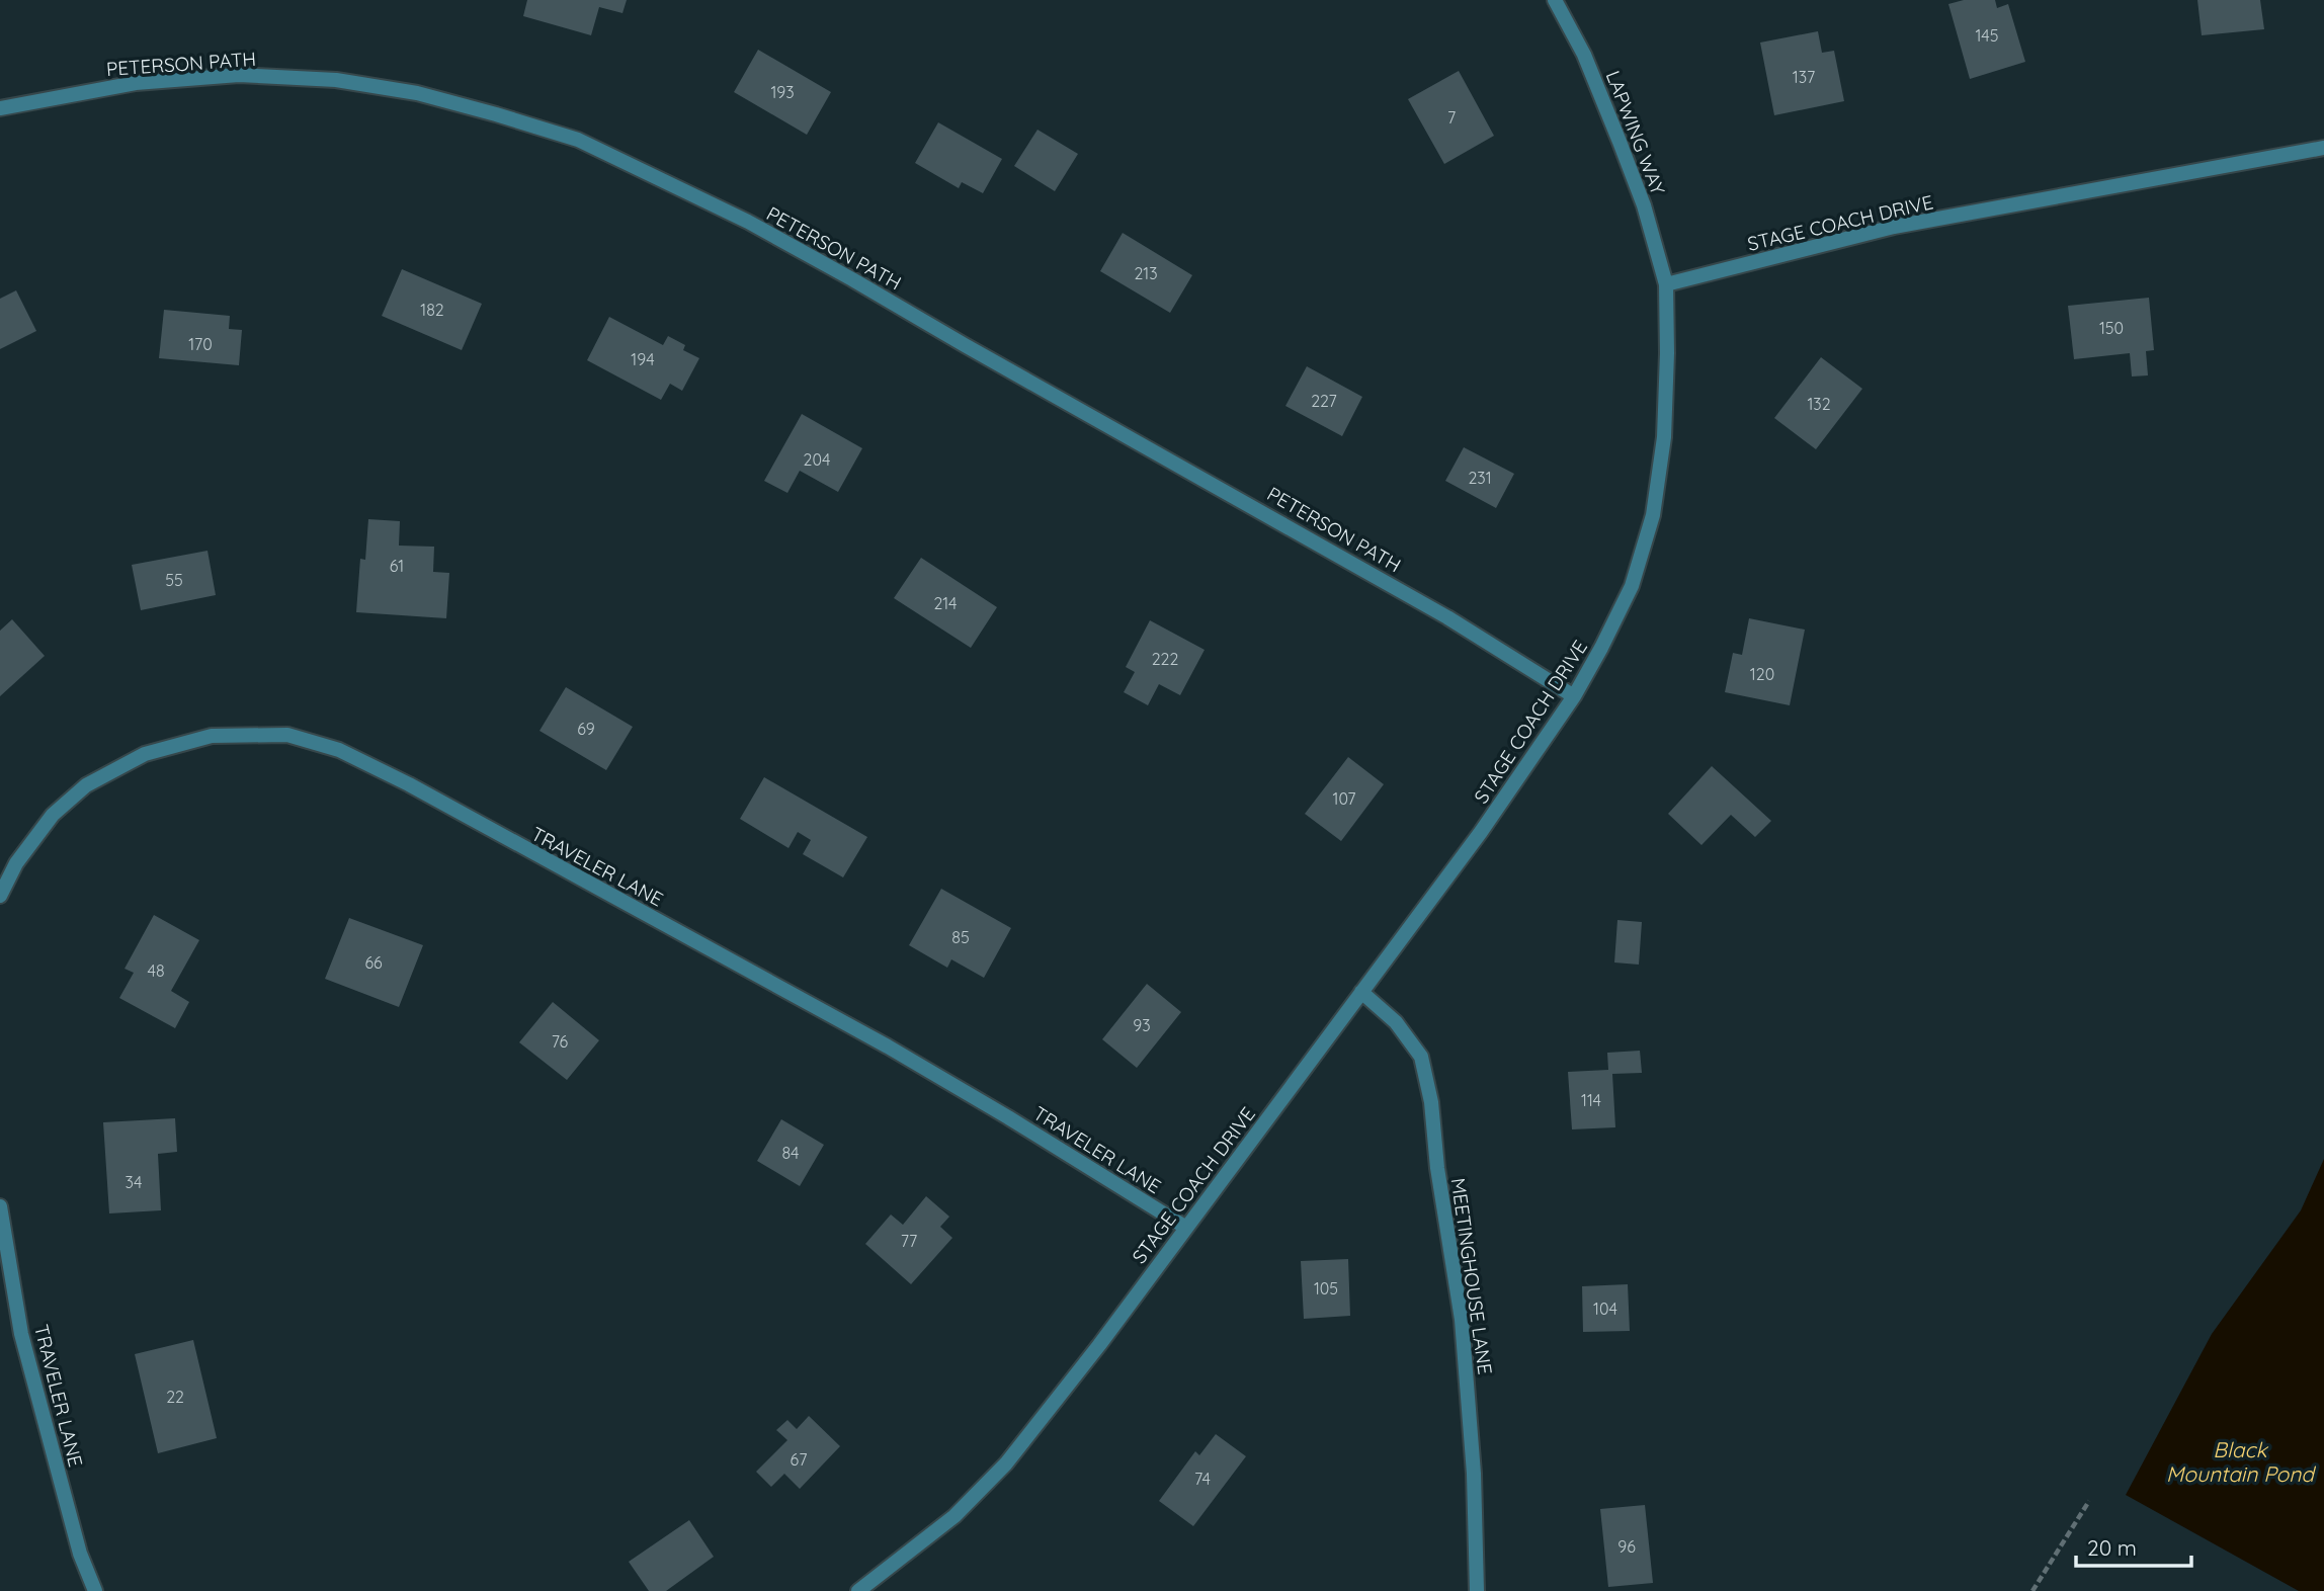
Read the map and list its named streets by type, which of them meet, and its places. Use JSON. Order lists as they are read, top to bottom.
{
  "streets": {
    "street": [
      "PETERSON PATH",
      "LAPWING WAY",
      "STAGE COACH DRIVE",
      "TRAVELER LANE",
      "MEETINGHOUSE LANE"
    ]
  },
  "crossings": [
    ["PETERSON PATH", "STAGE COACH DRIVE"],
    ["LAPWING WAY", "STAGE COACH DRIVE"],
    ["STAGE COACH DRIVE", "TRAVELER LANE"],
    ["STAGE COACH DRIVE", "MEETINGHOUSE LANE"]
  ],
  "water": ["Black Mountain Pond"],
  "house_numbers": [
    "145",
    "137",
    "193",
    "7",
    "213",
    "182",
    "150",
    "170",
    "194",
    "227",
    "132",
    "204",
    "231",
    "61",
    "55",
    "214",
    "222",
    "120",
    "69",
    "107",
    "85",
    "66",
    "48",
    "93",
    "76",
    "114",
    "84",
    "34",
    "77",
    "105",
    "104",
    "22",
    "67",
    "74",
    "96"
  ],
  "scale_bar": "20 m"
}
